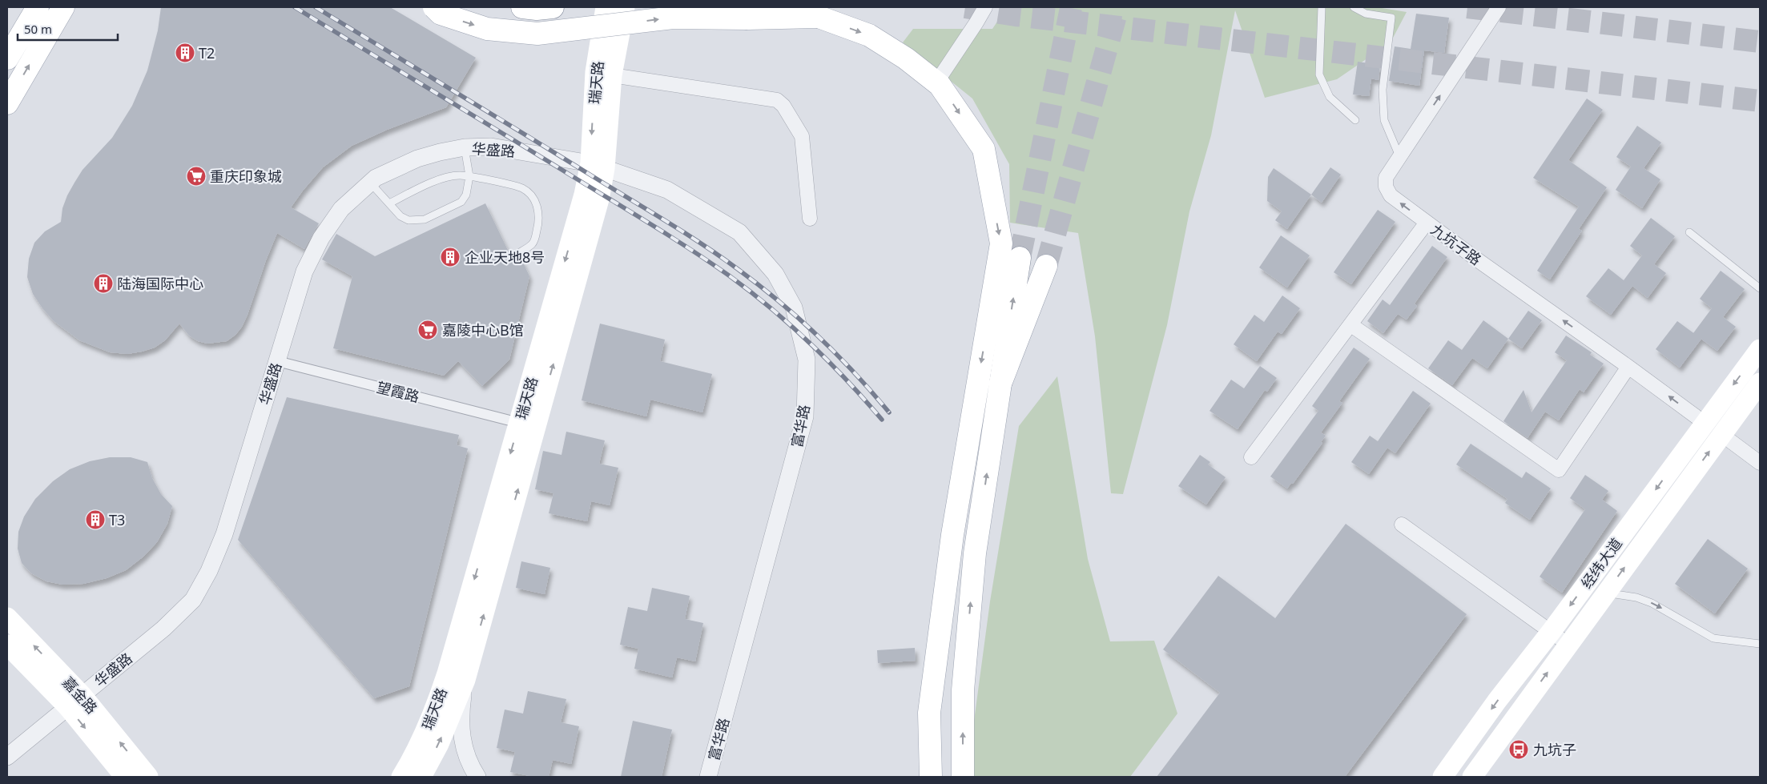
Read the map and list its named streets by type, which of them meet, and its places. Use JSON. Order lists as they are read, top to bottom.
{
  "streets": {
    "main road": ["瑞天路", "经纬大道", "嘉金路"],
    "street": [
      "华盛路",
      "九坑子路",
      "望霞路",
      "富华路"
    ]
  },
  "crossings": [
    ["瑞天路", "华盛路"],
    ["瑞天路", "望霞路"],
    ["瑞天路", "富华路"],
    ["华盛路", "望霞路"],
    ["华盛路", "富华路"],
    ["华盛路", "嘉金路"],
    ["九坑子路", "经纬大道"]
  ],
  "places": {
    "building": [
      "T2",
      "企业天地8号",
      "陆海国际中心",
      "T3"
    ],
    "supermarket": ["重庆印象城", "嘉陵中心B馆"],
    "bus stop": ["九坑子"]
  },
  "scale_bar": "50 m"
}
